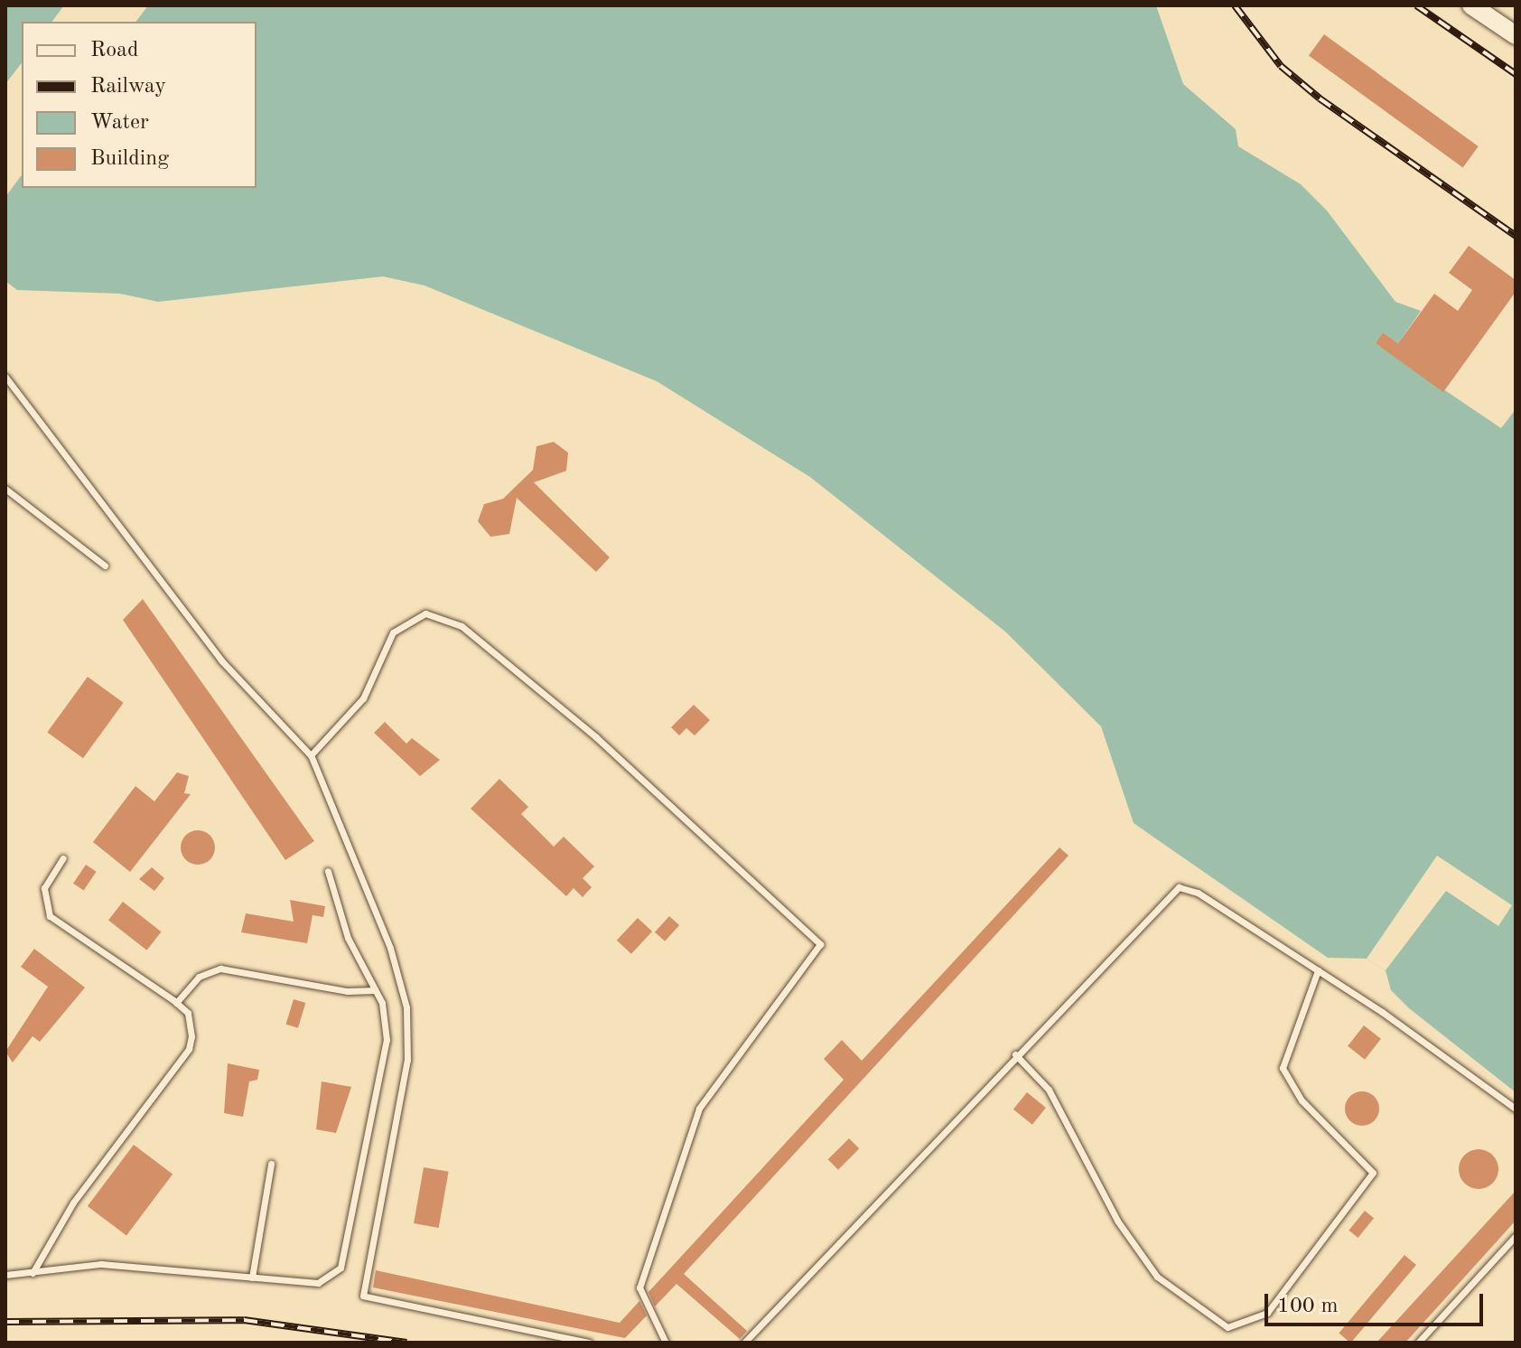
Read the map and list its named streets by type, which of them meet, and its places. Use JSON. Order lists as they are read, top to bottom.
{
  "legend": [
    "Road",
    "Railway",
    "Water",
    "Building"
  ],
  "scale_bar": "100 m"
}
